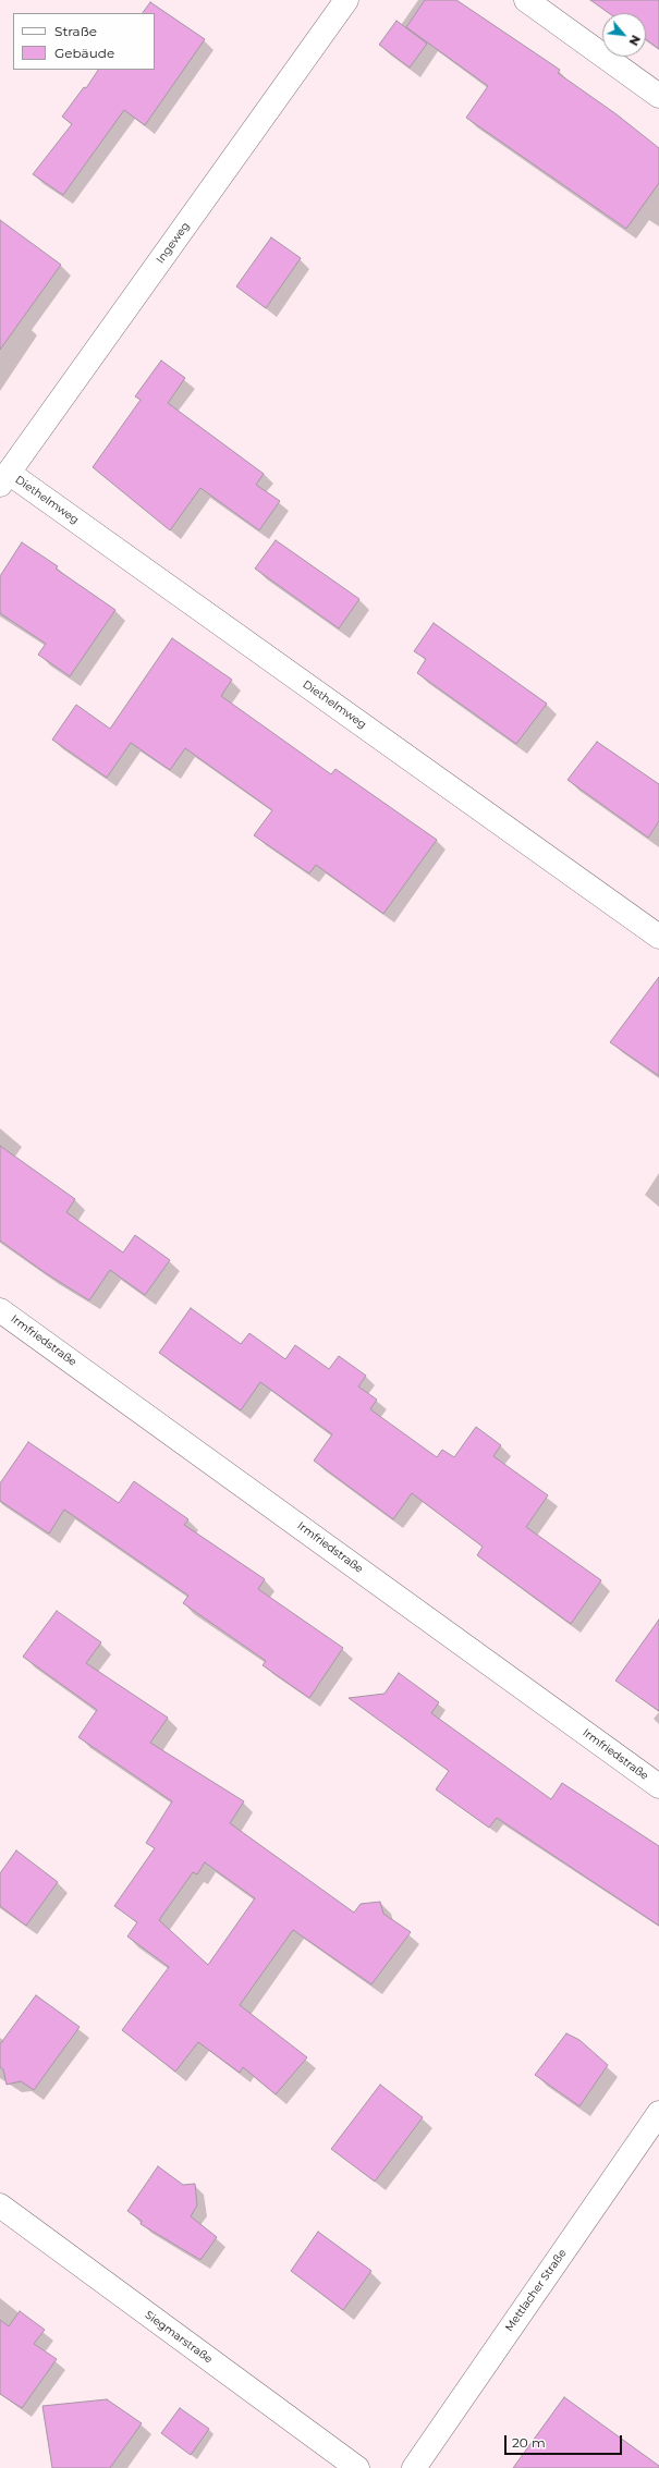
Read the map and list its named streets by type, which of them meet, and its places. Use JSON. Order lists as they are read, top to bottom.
{
  "streets": {
    "street": [
      "Ingeweg",
      "Diethelmweg",
      "Irmfriedstraße",
      "Mettlacher Straße",
      "Siegmarstraße"
    ]
  },
  "crossings": [
    ["Ingeweg", "Diethelmweg"]
  ],
  "legend": ["Straße", "Gebäude"],
  "scale_bar": "20 m",
  "north": "bottom right"
}
